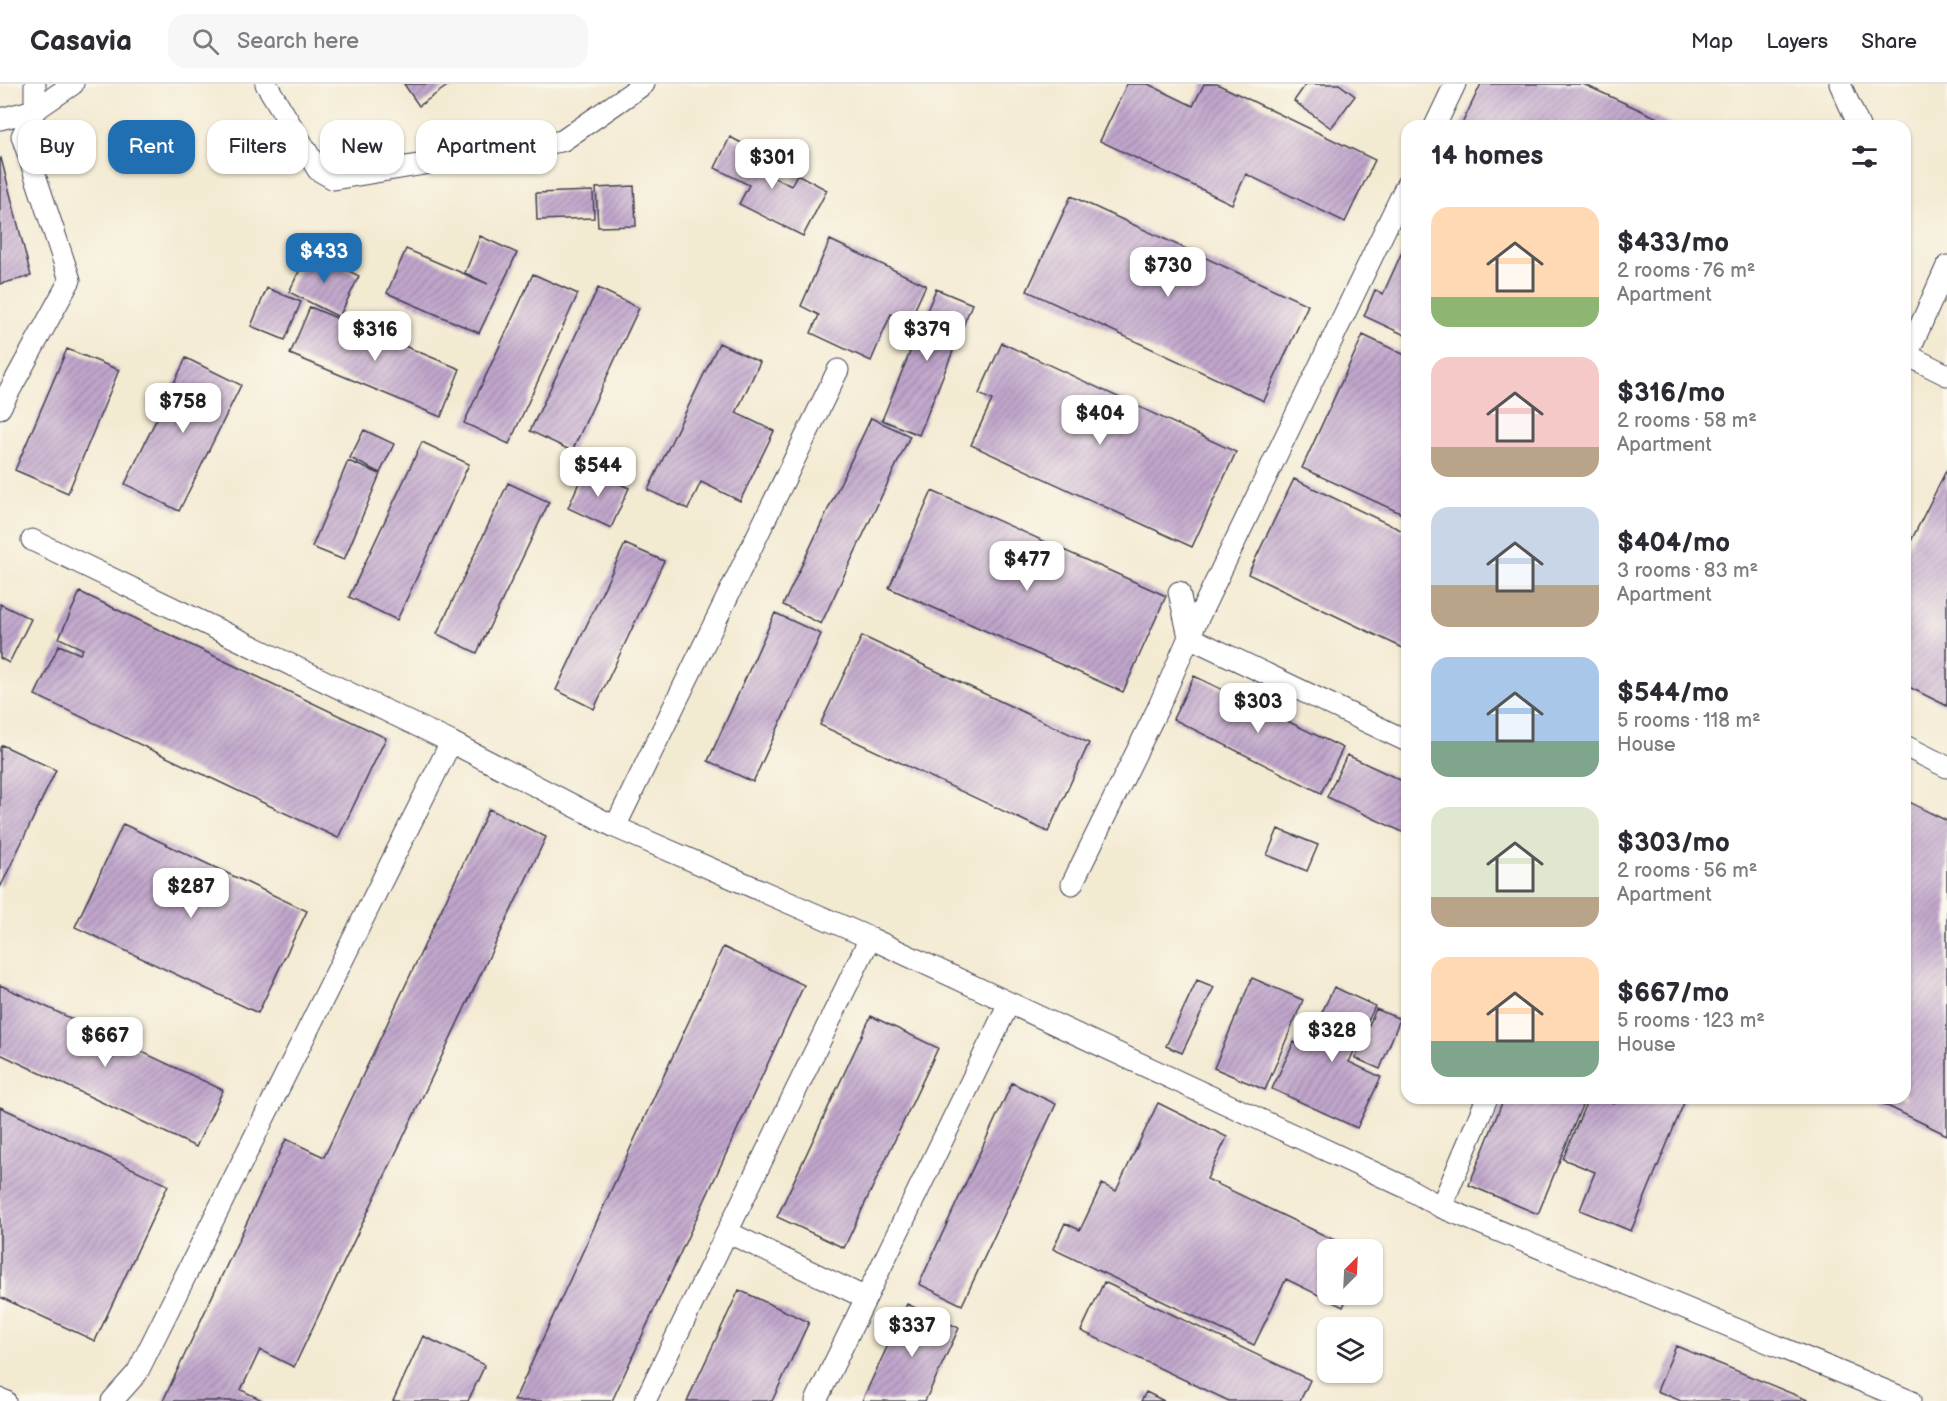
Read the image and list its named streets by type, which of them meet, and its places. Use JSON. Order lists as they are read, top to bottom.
{
  "north": "top right",
  "page": {
    "header": "Casavia",
    "search": "Search here",
    "nav": ["Map", "Layers", "Share"],
    "chip": [
      "Buy",
      "Rent",
      "Filters",
      "New",
      "Apartment"
    ],
    "heading": "14 homes",
    "price": [
      "$301",
      "$433",
      "$730",
      "$316",
      "$379",
      "$758",
      "$404",
      "$544",
      "$477",
      "$303",
      "$287",
      "$328",
      "$667",
      "$337"
    ],
    "list": [
      {
        "name": "$433/mo",
        "note": "2 rooms · 76 m² · Apartment"
      },
      {
        "name": "$316/mo",
        "note": "2 rooms · 58 m² · Apartment"
      },
      {
        "name": "$404/mo",
        "note": "3 rooms · 83 m² · Apartment"
      },
      {
        "name": "$544/mo",
        "note": "5 rooms · 118 m² · House"
      },
      {
        "name": "$303/mo",
        "note": "2 rooms · 56 m² · Apartment"
      },
      {
        "name": "$667/mo",
        "note": "5 rooms · 123 m² · House"
      }
    ]
  }
}
